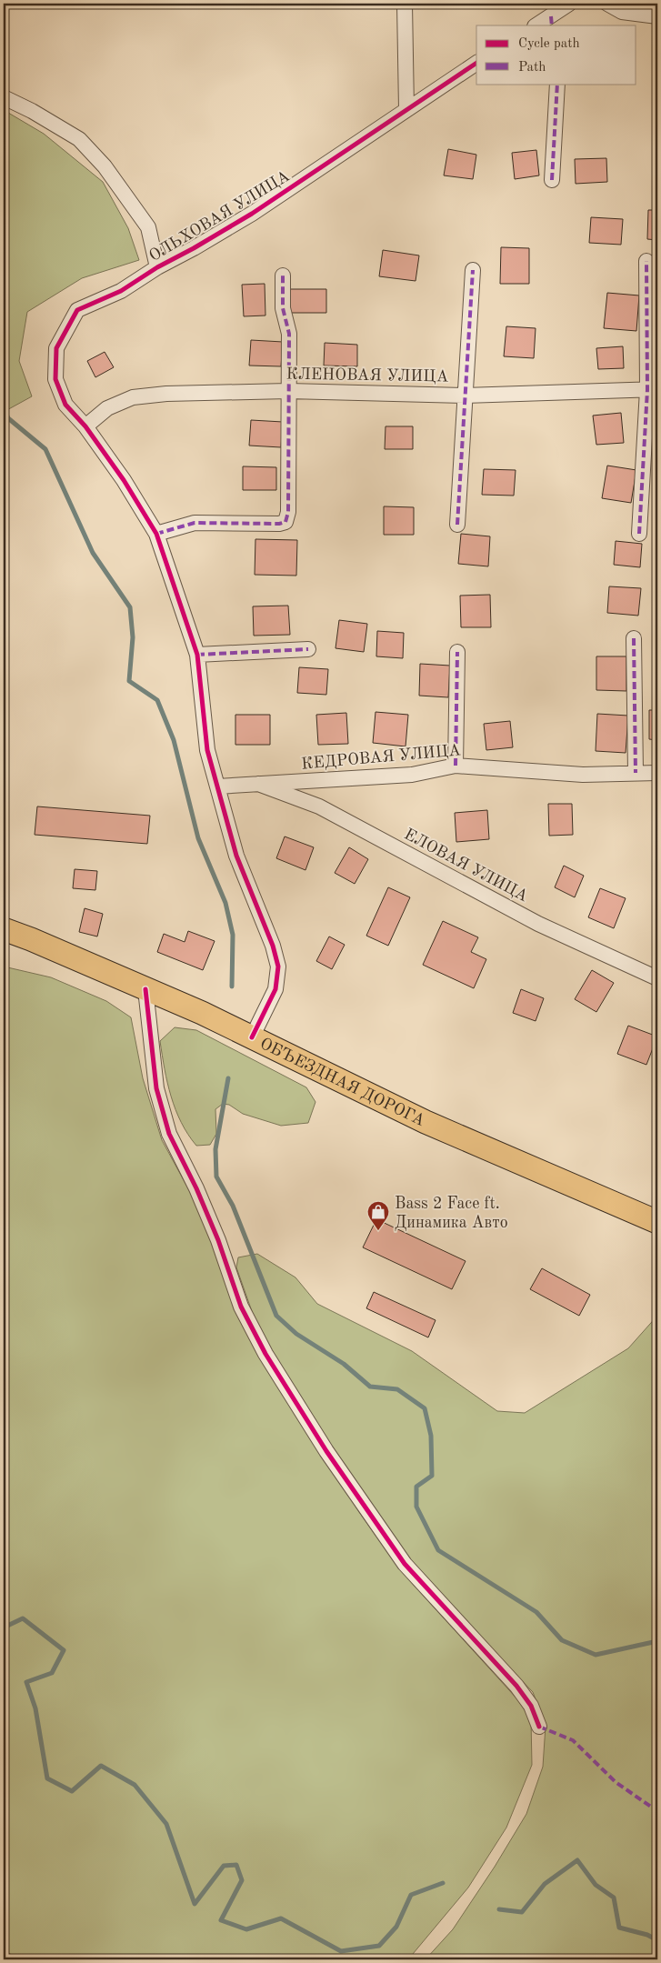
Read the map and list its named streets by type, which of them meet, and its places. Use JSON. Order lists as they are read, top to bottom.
{
  "streets": {
    "main road": ["ОБЪЕЗДНАЯ ДОРОГА"],
    "street": [
      "ОЛЬХОВАЯ УЛИЦА",
      "КЛЕНОВАЯ УЛИЦА",
      "КЕДРОВАЯ УЛИЦА",
      "ЕЛОВАЯ УЛИЦА"
    ]
  },
  "crossings": [
    ["ОЛЬХОВАЯ УЛИЦА", "КЛЕНОВАЯ УЛИЦА"],
    ["ОЛЬХОВАЯ УЛИЦА", "КЕДРОВАЯ УЛИЦА"],
    ["ОЛЬХОВАЯ УЛИЦА", "ОБЪЕЗДНАЯ ДОРОГА"],
    ["КЕДРОВАЯ УЛИЦА", "ЕЛОВАЯ УЛИЦА"]
  ],
  "places": {
    "shop": ["Bass 2 Face ft. Динамика Авто"]
  },
  "legend": ["Cycle path", "Path"]
}
